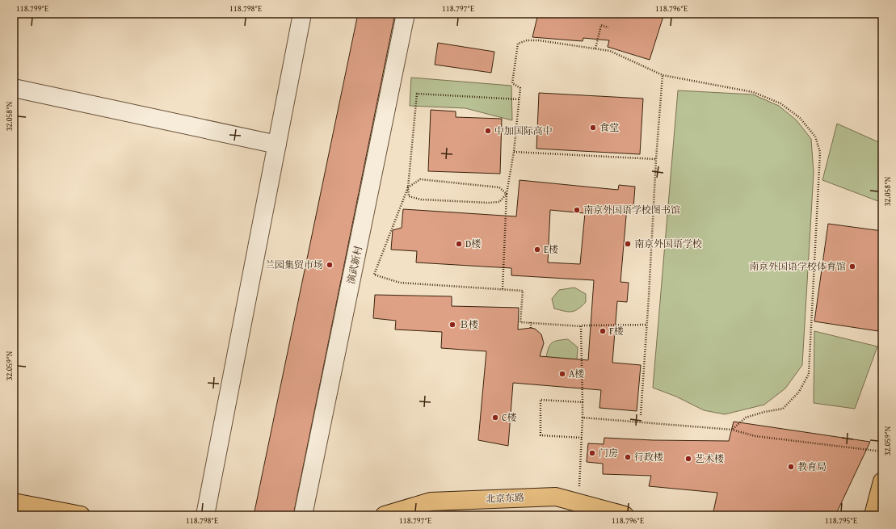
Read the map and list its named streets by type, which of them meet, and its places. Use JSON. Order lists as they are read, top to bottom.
{
  "streets": {
    "main road": ["北京东路"],
    "street": ["演武新村"]
  },
  "places": [
    "食堂",
    "中加国际高中",
    "南京外国语学校图书馆",
    "D楼",
    "南京外国语学校",
    "E楼",
    "兰园集贸市场",
    "南京外国语学校体育馆",
    "Ｂ楼",
    "F楼",
    "A楼",
    "C楼",
    "门房",
    "行政楼",
    "艺术楼",
    "教育局"
  ],
  "coordinates": [
    "118.799°E",
    "118.798°E",
    "118.797°E",
    "118.796°E",
    "32.058°N",
    "32.059°N",
    "118.795°E"
  ]
}
